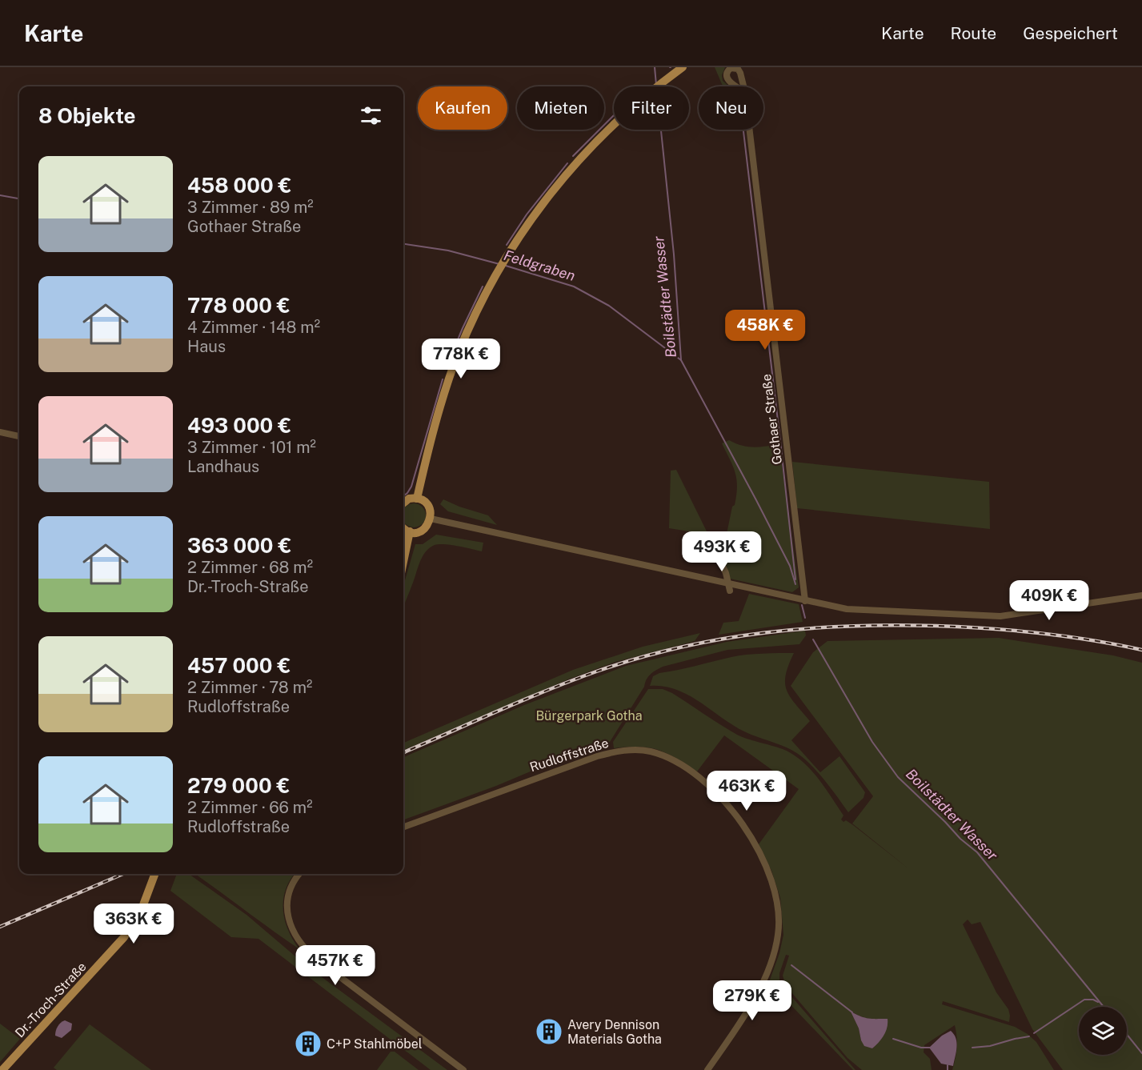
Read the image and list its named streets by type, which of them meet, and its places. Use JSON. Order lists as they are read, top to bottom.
{
  "streets": {
    "main road": ["Dr.-Troch-Straße"],
    "street": ["Gothaer Straße", "Rudloffstraße"]
  },
  "water": ["Feldgraben", "Boilstädter Wasser"],
  "parks": ["Bürgerpark Gotha"],
  "places": {
    "building": ["Avery Dennison Materials Gotha", "C+P Stahlmöbel"]
  },
  "page": {
    "header": "Karte",
    "nav": ["Karte", "Route", "Gespeichert"],
    "chip": [
      "Kaufen",
      "Mieten",
      "Filter",
      "Neu"
    ],
    "heading": "8 Objekte",
    "list": [
      {
        "name": "458 000 €",
        "note": "3 Zimmer · 89 m² · Gothaer Straße"
      },
      {
        "name": "778 000 €",
        "note": "4 Zimmer · 148 m² · Haus"
      },
      {
        "name": "493 000 €",
        "note": "3 Zimmer · 101 m² · Landhaus"
      },
      {
        "name": "363 000 €",
        "note": "2 Zimmer · 68 m² · Dr.-Troch-Straße"
      },
      {
        "name": "457 000 €",
        "note": "2 Zimmer · 78 m² · Rudloffstraße"
      },
      {
        "name": "279 000 €",
        "note": "2 Zimmer · 66 m² · Rudloffstraße"
      }
    ],
    "price": [
      "458K €",
      "778K €",
      "493K €",
      "409K €",
      "463K €",
      "363K €",
      "457K €",
      "279K €"
    ]
  }
}
